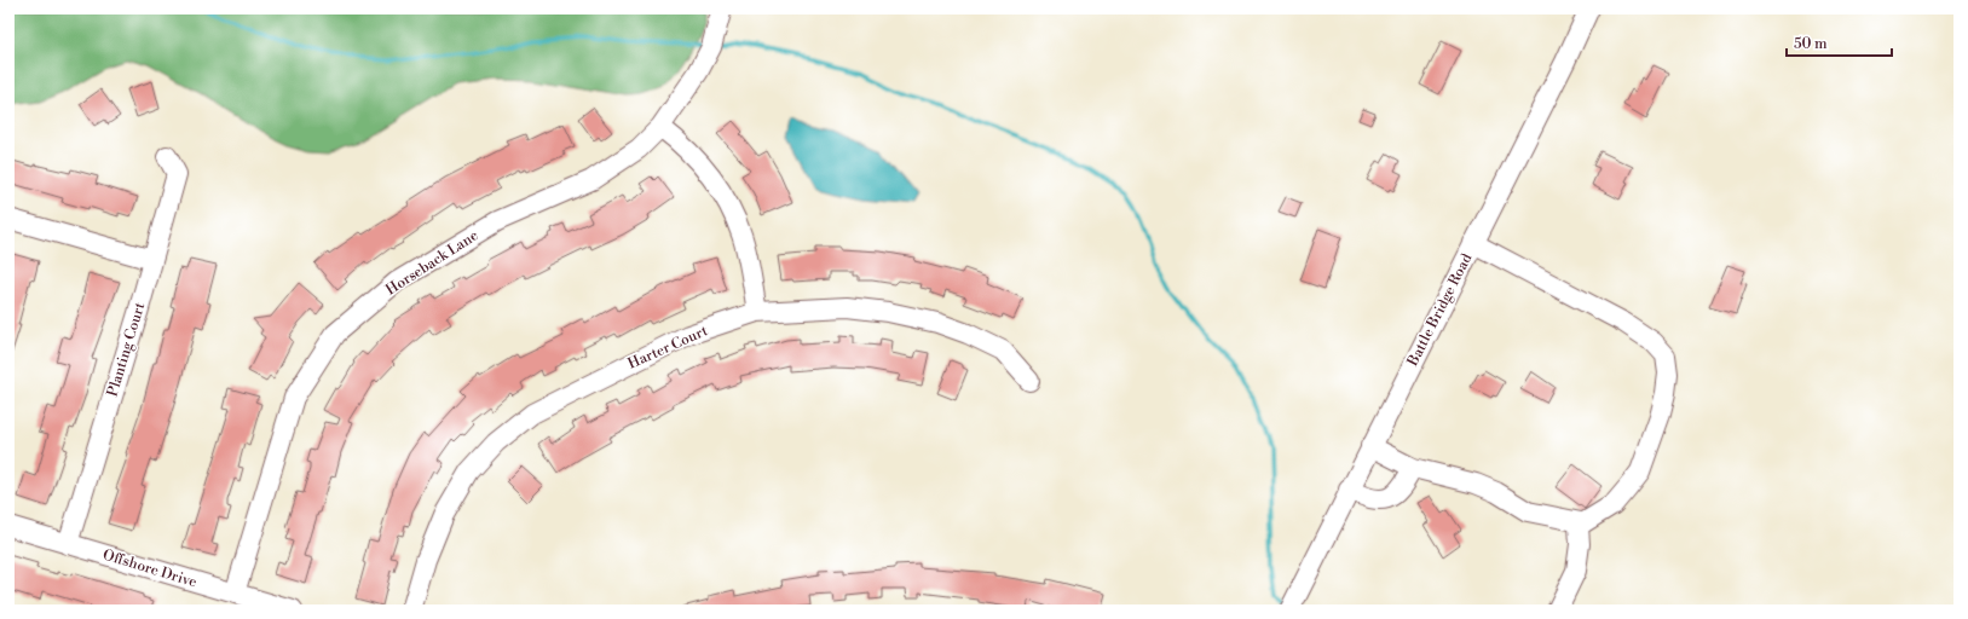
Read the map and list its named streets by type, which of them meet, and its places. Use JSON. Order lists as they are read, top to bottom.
{
  "streets": {
    "street": [
      "Horseback Lane",
      "Battle Bridge Road",
      "Harter Court",
      "Planting Court",
      "Offshore Drive"
    ]
  },
  "crossings": [
    ["Horseback Lane", "Offshore Drive"],
    ["Planting Court", "Offshore Drive"]
  ],
  "scale_bar": "50 m"
}
